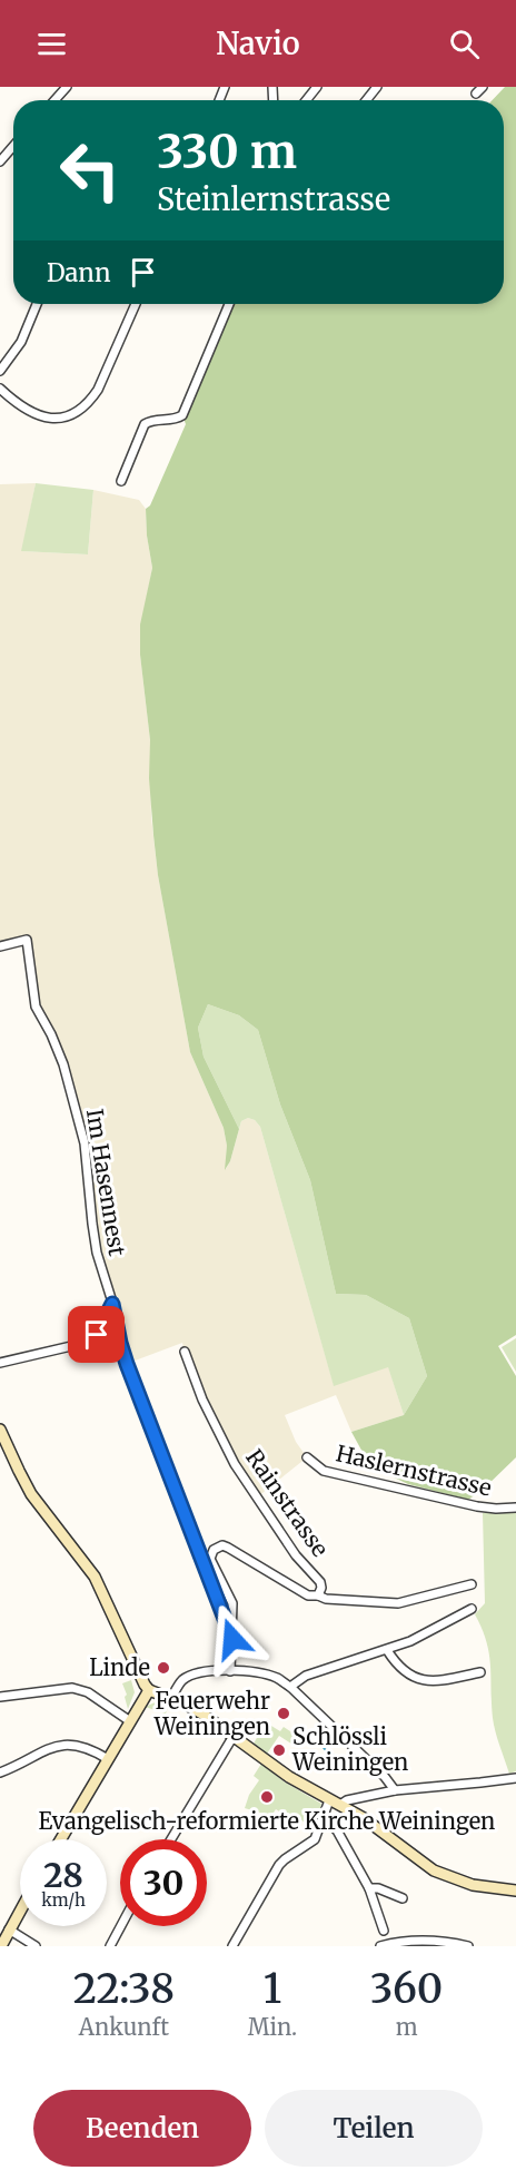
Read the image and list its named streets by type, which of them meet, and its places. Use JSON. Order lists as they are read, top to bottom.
{
  "streets": {
    "street": ["Im Hasennest", "Haslernstrasse", "Rainstrasse"]
  },
  "places": [
    "Linde",
    "Feuerwehr Weiningen",
    "Schlössli Weiningen",
    "Evangelisch-reformierte Kirche Weiningen"
  ],
  "page": {
    "header": "Navio",
    "turn": ["330 m", "Steinlernstrasse"],
    "then": "Dann",
    "speed": "28 km/h",
    "limit": "30",
    "eta": [
      "22:38",
      "Ankunft",
      "1",
      "Min.",
      "360",
      "m"
    ],
    "buttons": ["Beenden", "Teilen"]
  }
}
